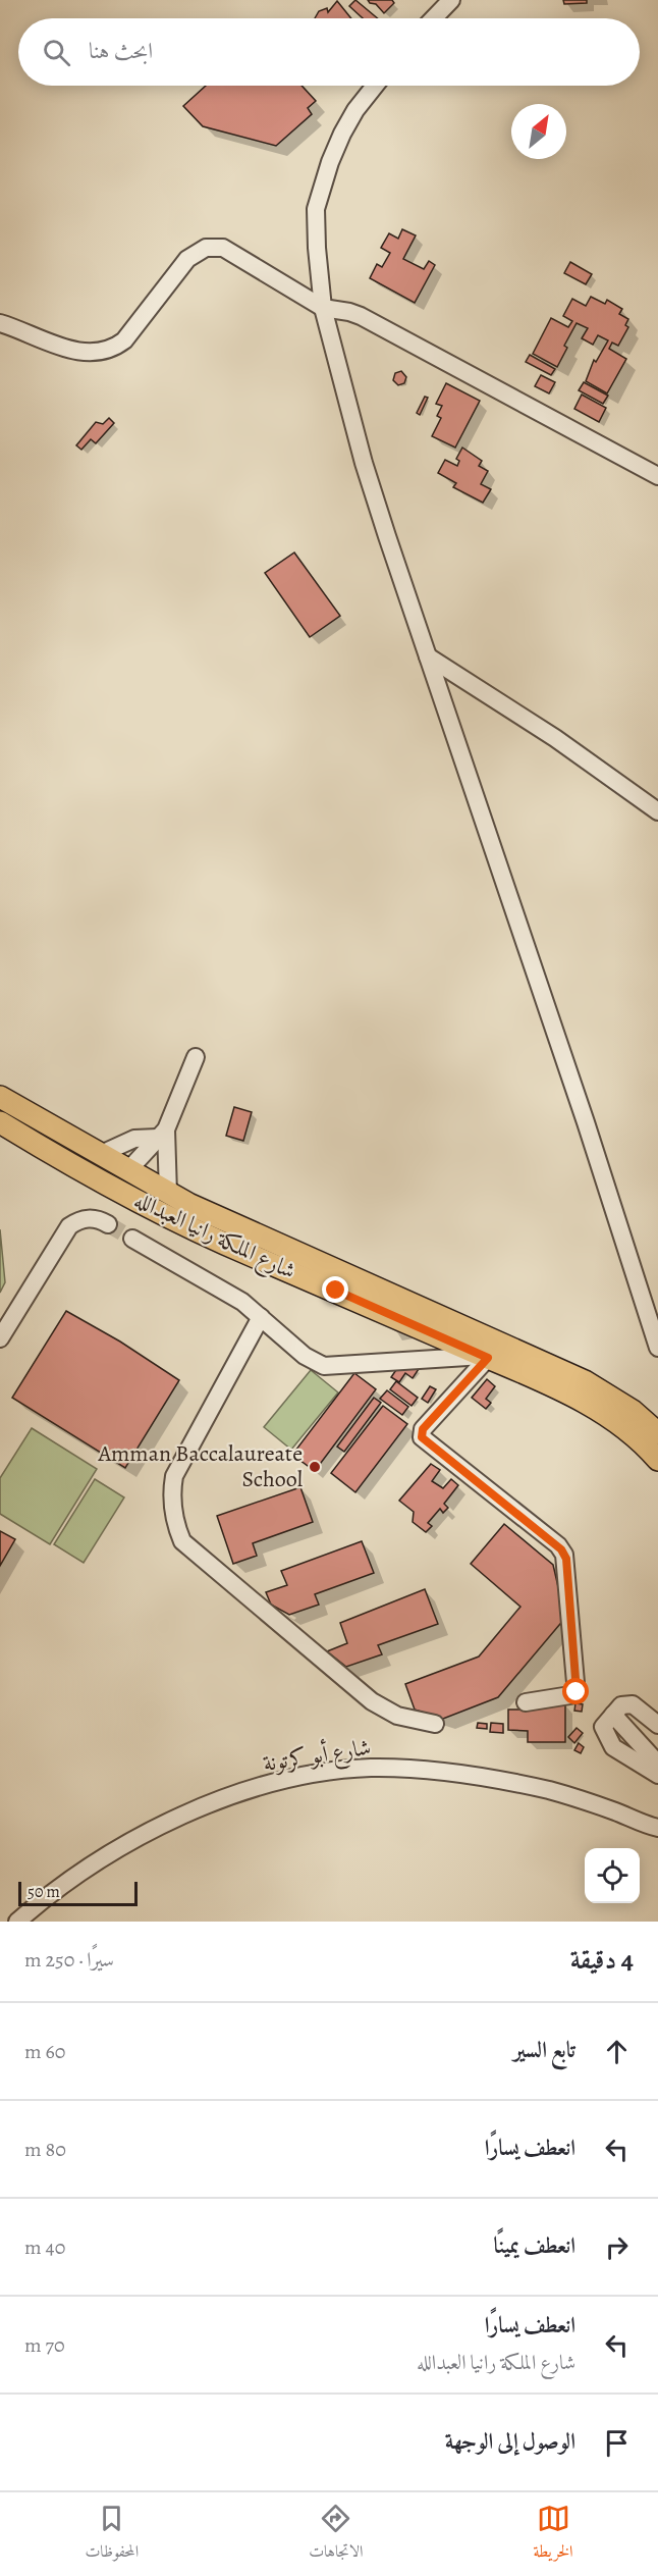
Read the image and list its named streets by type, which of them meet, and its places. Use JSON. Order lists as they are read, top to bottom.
{
  "streets": {
    "main road": ["شارع الملكة رانيا العبدالله"],
    "street": ["شارع أبو كرتونة"]
  },
  "places": ["Amman Baccalaureate School"],
  "scale_bar": "50 m",
  "north": "top right",
  "page": {
    "search": "ابحث هنا",
    "scale": "50 m",
    "heading": ["4 دقيقة", "سيرًا · 250 m"],
    "list": [
      ["تابع السير", "60 m"],
      ["انعطف يسارًا", "80 m"],
      ["انعطف يمينًا", "40 m"],
      ["انعطف يسارًا", "شارع الملكة رانيا العبدالله", "70 m"],
      "الوصول إلى الوجهة"
    ],
    "nav": ["الخريطة", "الاتجاهات", "المحفوظات"]
  }
}
